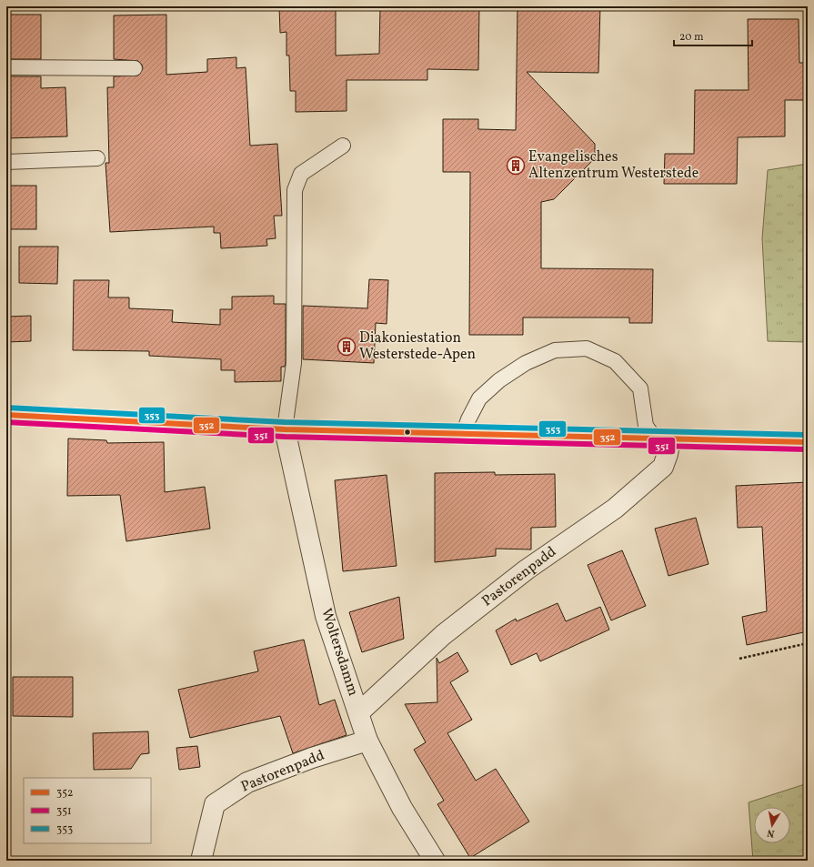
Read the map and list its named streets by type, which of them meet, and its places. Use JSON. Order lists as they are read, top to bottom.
{
  "streets": {
    "street": ["Pastorenpadd", "Woltersdamm"]
  },
  "crossings": [
    ["Pastorenpadd", "Woltersdamm"]
  ],
  "places": {
    "building": ["Evangelisches Altenzentrum Westerstede", "Diakoniestation Westerstede-Apen"]
  },
  "lines": ["transit line 353", "transit line 352", "transit line 351"],
  "legend": ["352", "351", "353"],
  "scale_bar": "20 m",
  "north": "bottom"
}
